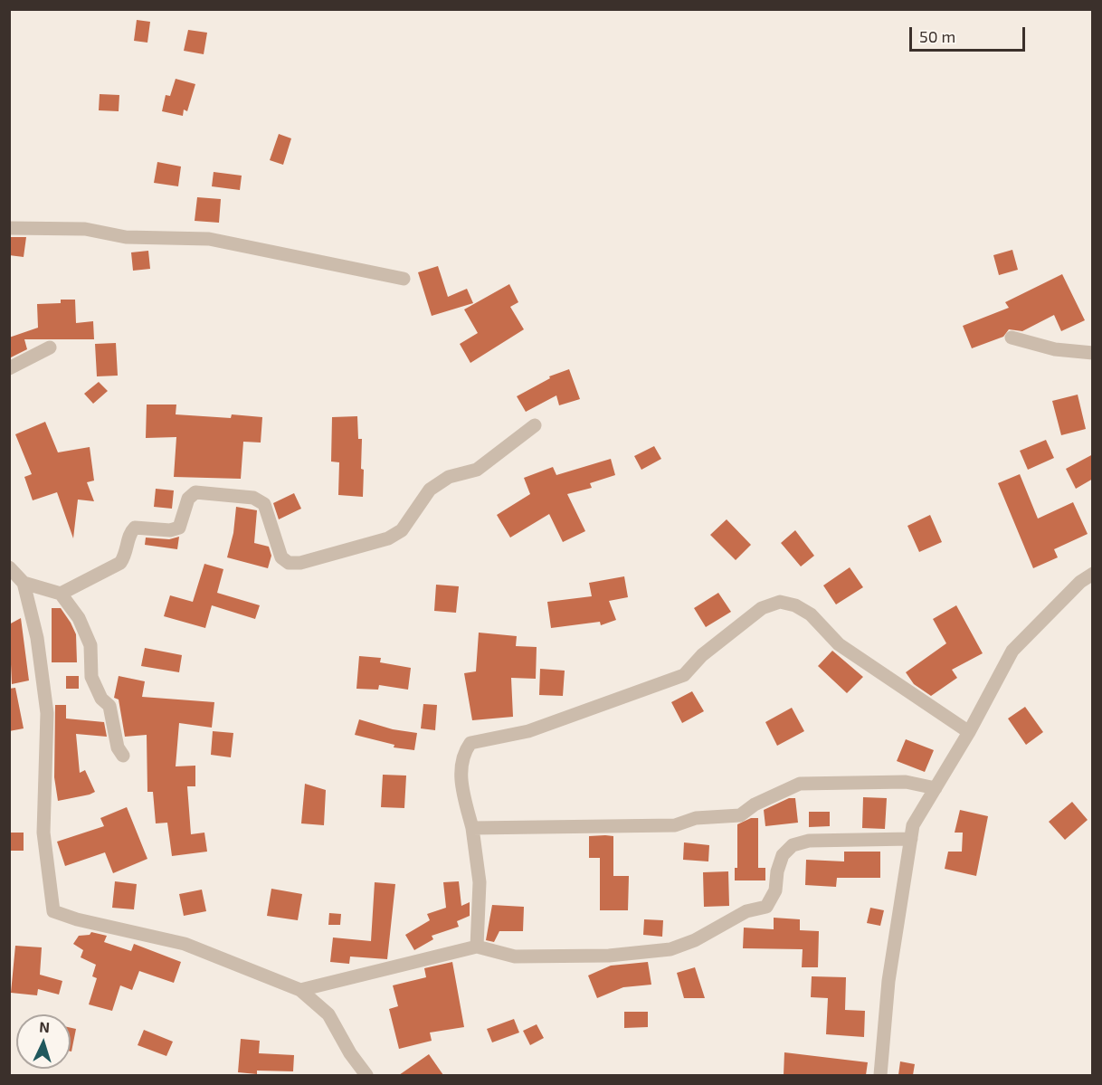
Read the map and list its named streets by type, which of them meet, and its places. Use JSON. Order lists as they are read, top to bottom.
{
  "scale_bar": "50 m",
  "north": "top"
}
